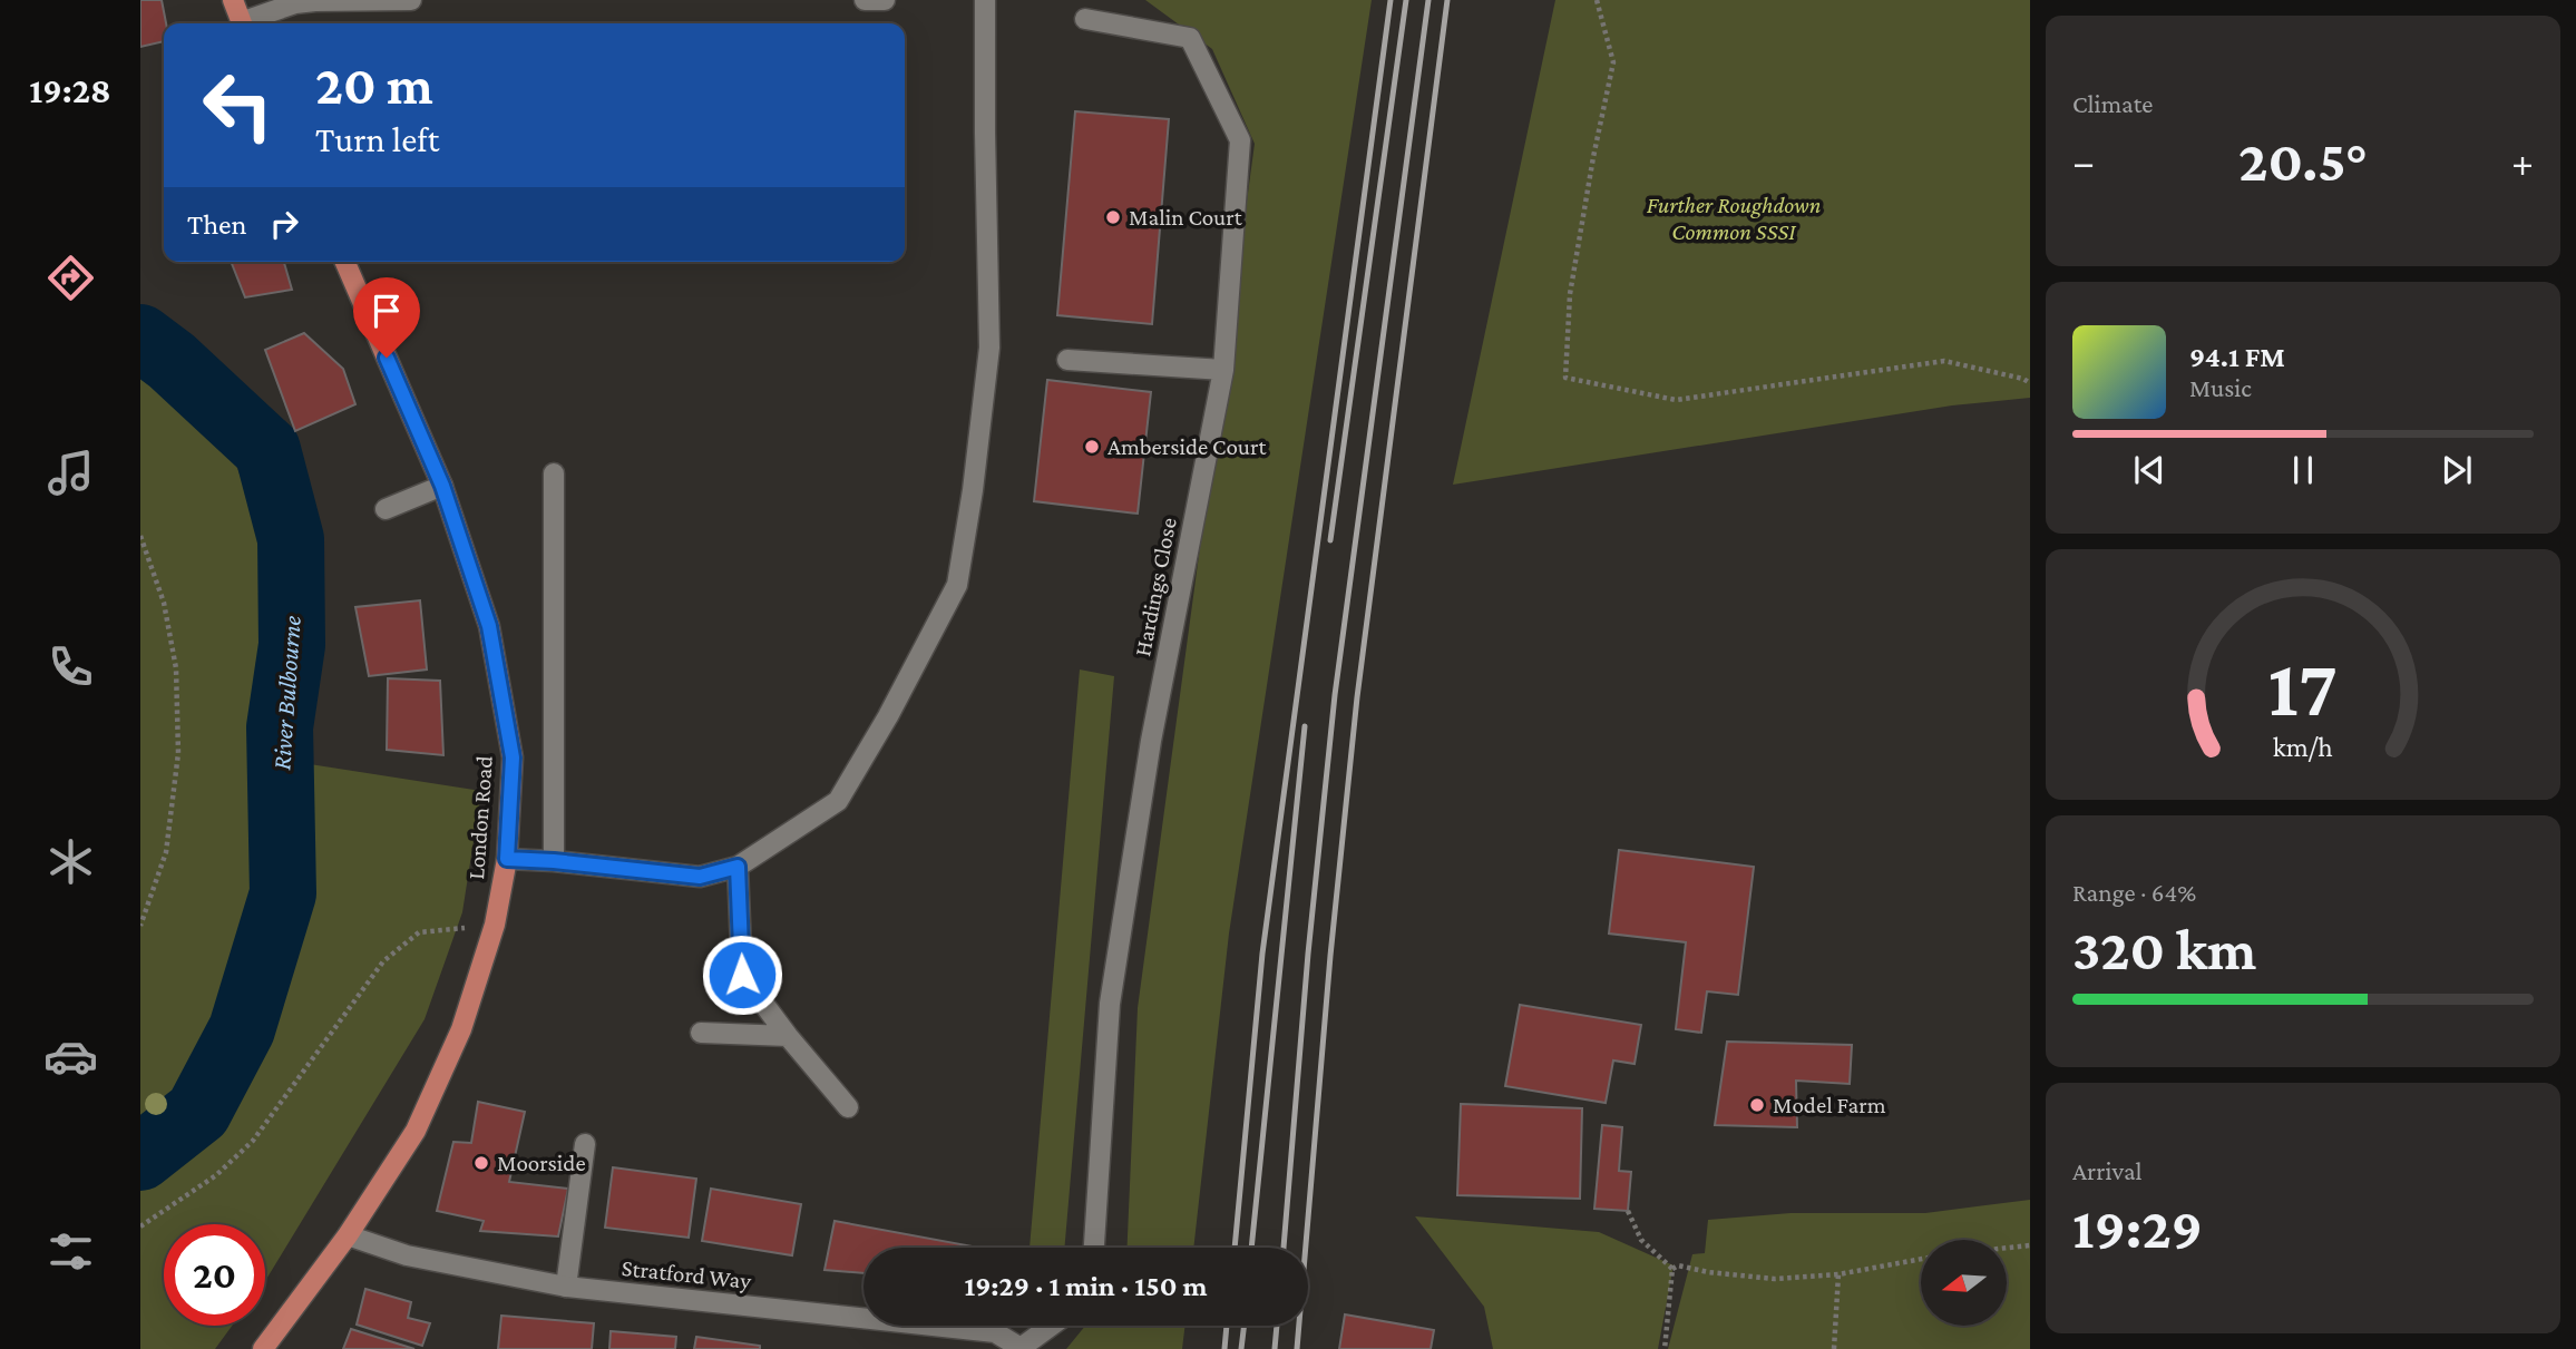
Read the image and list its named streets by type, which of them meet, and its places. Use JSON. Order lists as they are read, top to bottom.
{
  "streets": {
    "main road": ["London Road"],
    "street": ["Hardings Close", "Stratford Way"]
  },
  "crossings": [
    ["London Road", "Stratford Way"]
  ],
  "water": ["River Bulbourne"],
  "parks": ["Further Roughdown Common SSSI"],
  "places": [
    "Malin Court",
    "Amberside Court",
    "Model Farm",
    "Moorside"
  ],
  "north": "left",
  "page": {
    "tabs": "19:28",
    "tile": [
      "Climate",
      ["Range · 64%", "320 km"],
      ["Arrival", "19:29"]
    ],
    "turn": ["20 m", "Turn left"],
    "heat": ["−", "20.5°", "+"],
    "then": "Then",
    "song": ["94.1 FM", "Music"],
    "limit": "20",
    "trip": "19:29 · 1 min · 150 m",
    "gauge": ["17", "km/h"]
  }
}
